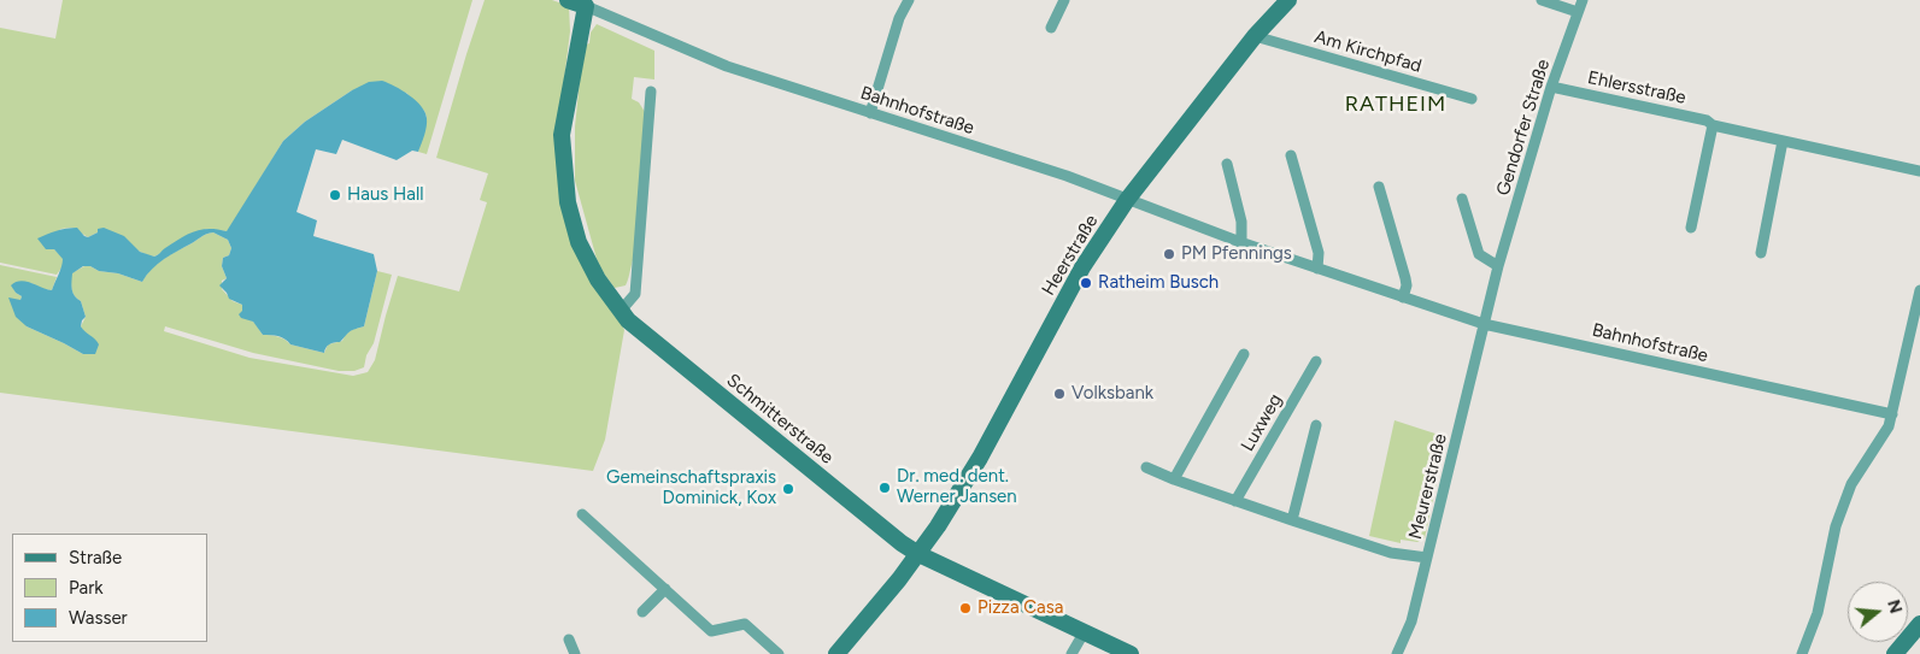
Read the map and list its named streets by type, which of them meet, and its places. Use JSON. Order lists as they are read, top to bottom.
{
  "streets": {
    "main road": ["Heerstraße", "Schmitterstraße"],
    "street": [
      "Am Kirchpfad",
      "Ehlersstraße",
      "Bahnhofstraße",
      "Gendorfer Straße",
      "Luxweg",
      "Meurerstraße"
    ]
  },
  "crossings": [
    ["Am Kirchpfad", "Heerstraße"],
    ["Ehlersstraße", "Gendorfer Straße"],
    ["Bahnhofstraße", "Gendorfer Straße"],
    ["Bahnhofstraße", "Heerstraße"],
    ["Bahnhofstraße", "Schmitterstraße"],
    ["Bahnhofstraße", "Meurerstraße"],
    ["Gendorfer Straße", "Meurerstraße"],
    ["Heerstraße", "Schmitterstraße"]
  ],
  "districts": ["RATHEIM"],
  "places": [
    "Haus Hall",
    "PM Pfennings",
    "Ratheim Busch",
    "Volksbank",
    "Dr. med. dent. Werner Jansen",
    "Gemeinschaftspraxis Dominick, Kox",
    "Pizza Casa"
  ],
  "legend": ["Straße", "Park", "Wasser"],
  "north": "right"
}
